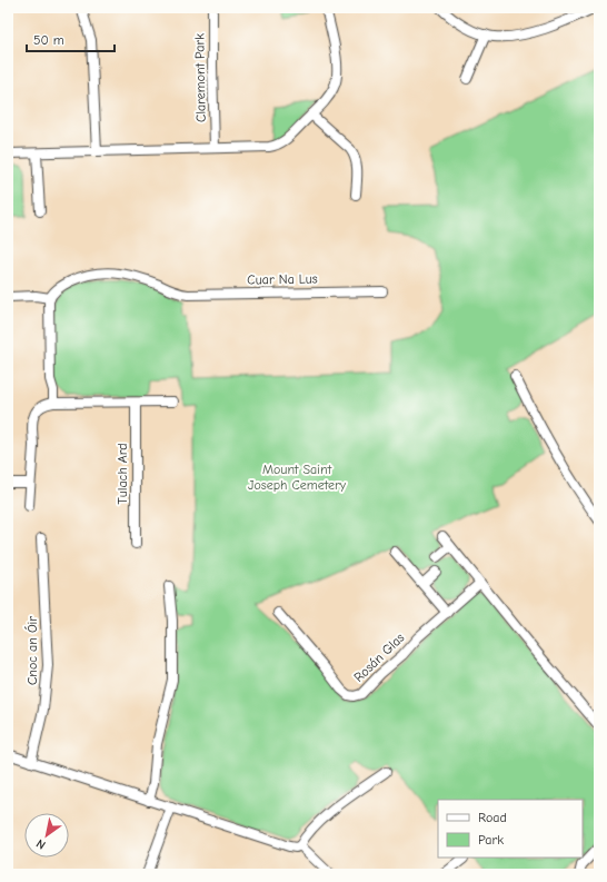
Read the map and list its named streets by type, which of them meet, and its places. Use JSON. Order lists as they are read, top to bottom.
{
  "streets": {
    "street": [
      "Claremont Park",
      "Cuar Na Lus",
      "Tulach Ard",
      "Cnoc an Óir",
      "Rosán Glas"
    ]
  },
  "parks": ["Mount Saint Joseph Cemetery"],
  "legend": ["Road", "Park"],
  "scale_bar": "50 m",
  "north": "bottom left"
}
